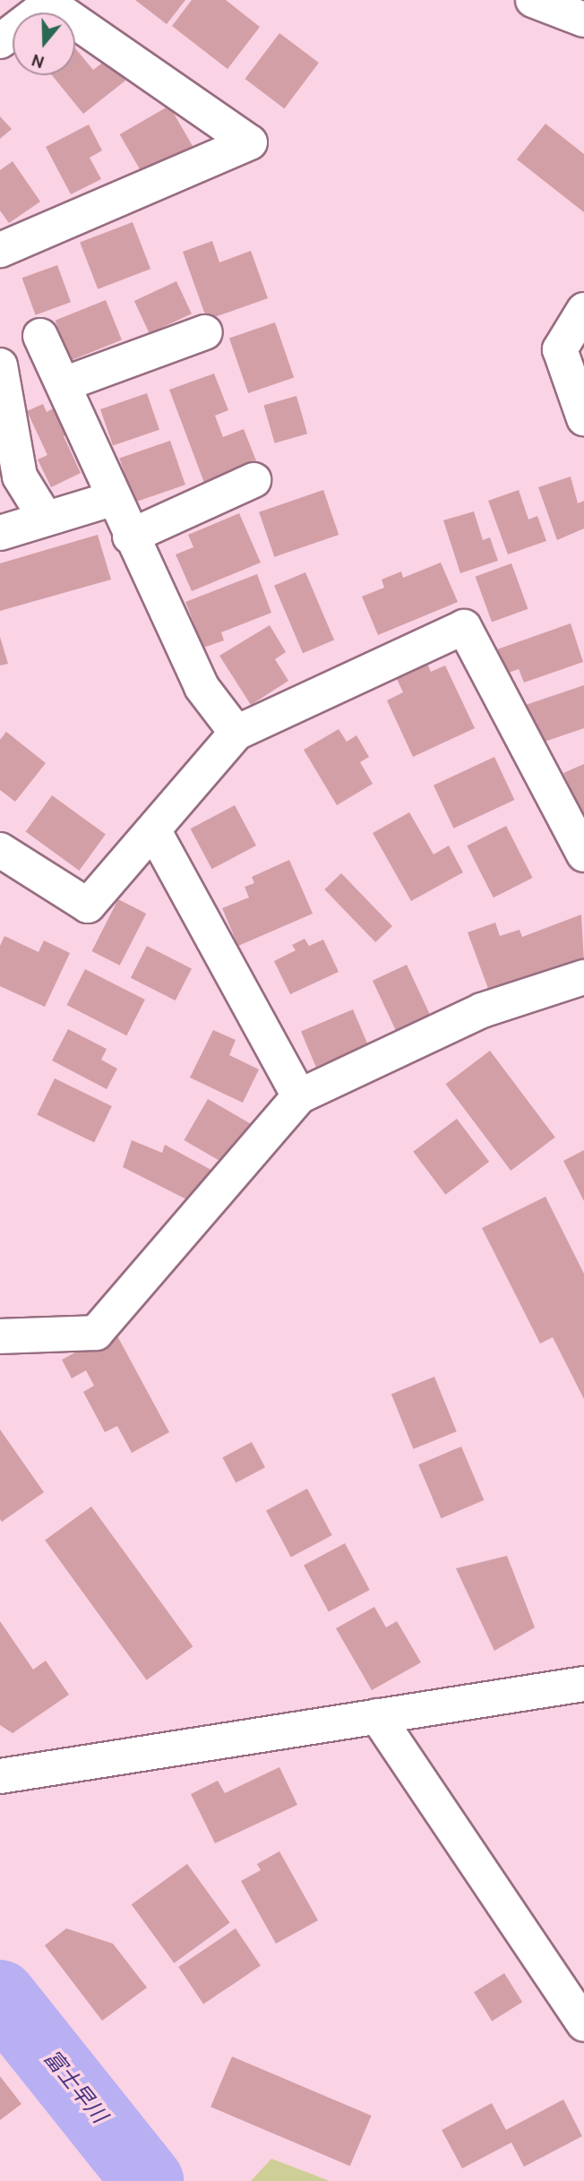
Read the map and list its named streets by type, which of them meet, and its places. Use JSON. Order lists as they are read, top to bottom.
{
  "water": ["富士早川"],
  "north": "bottom"
}
